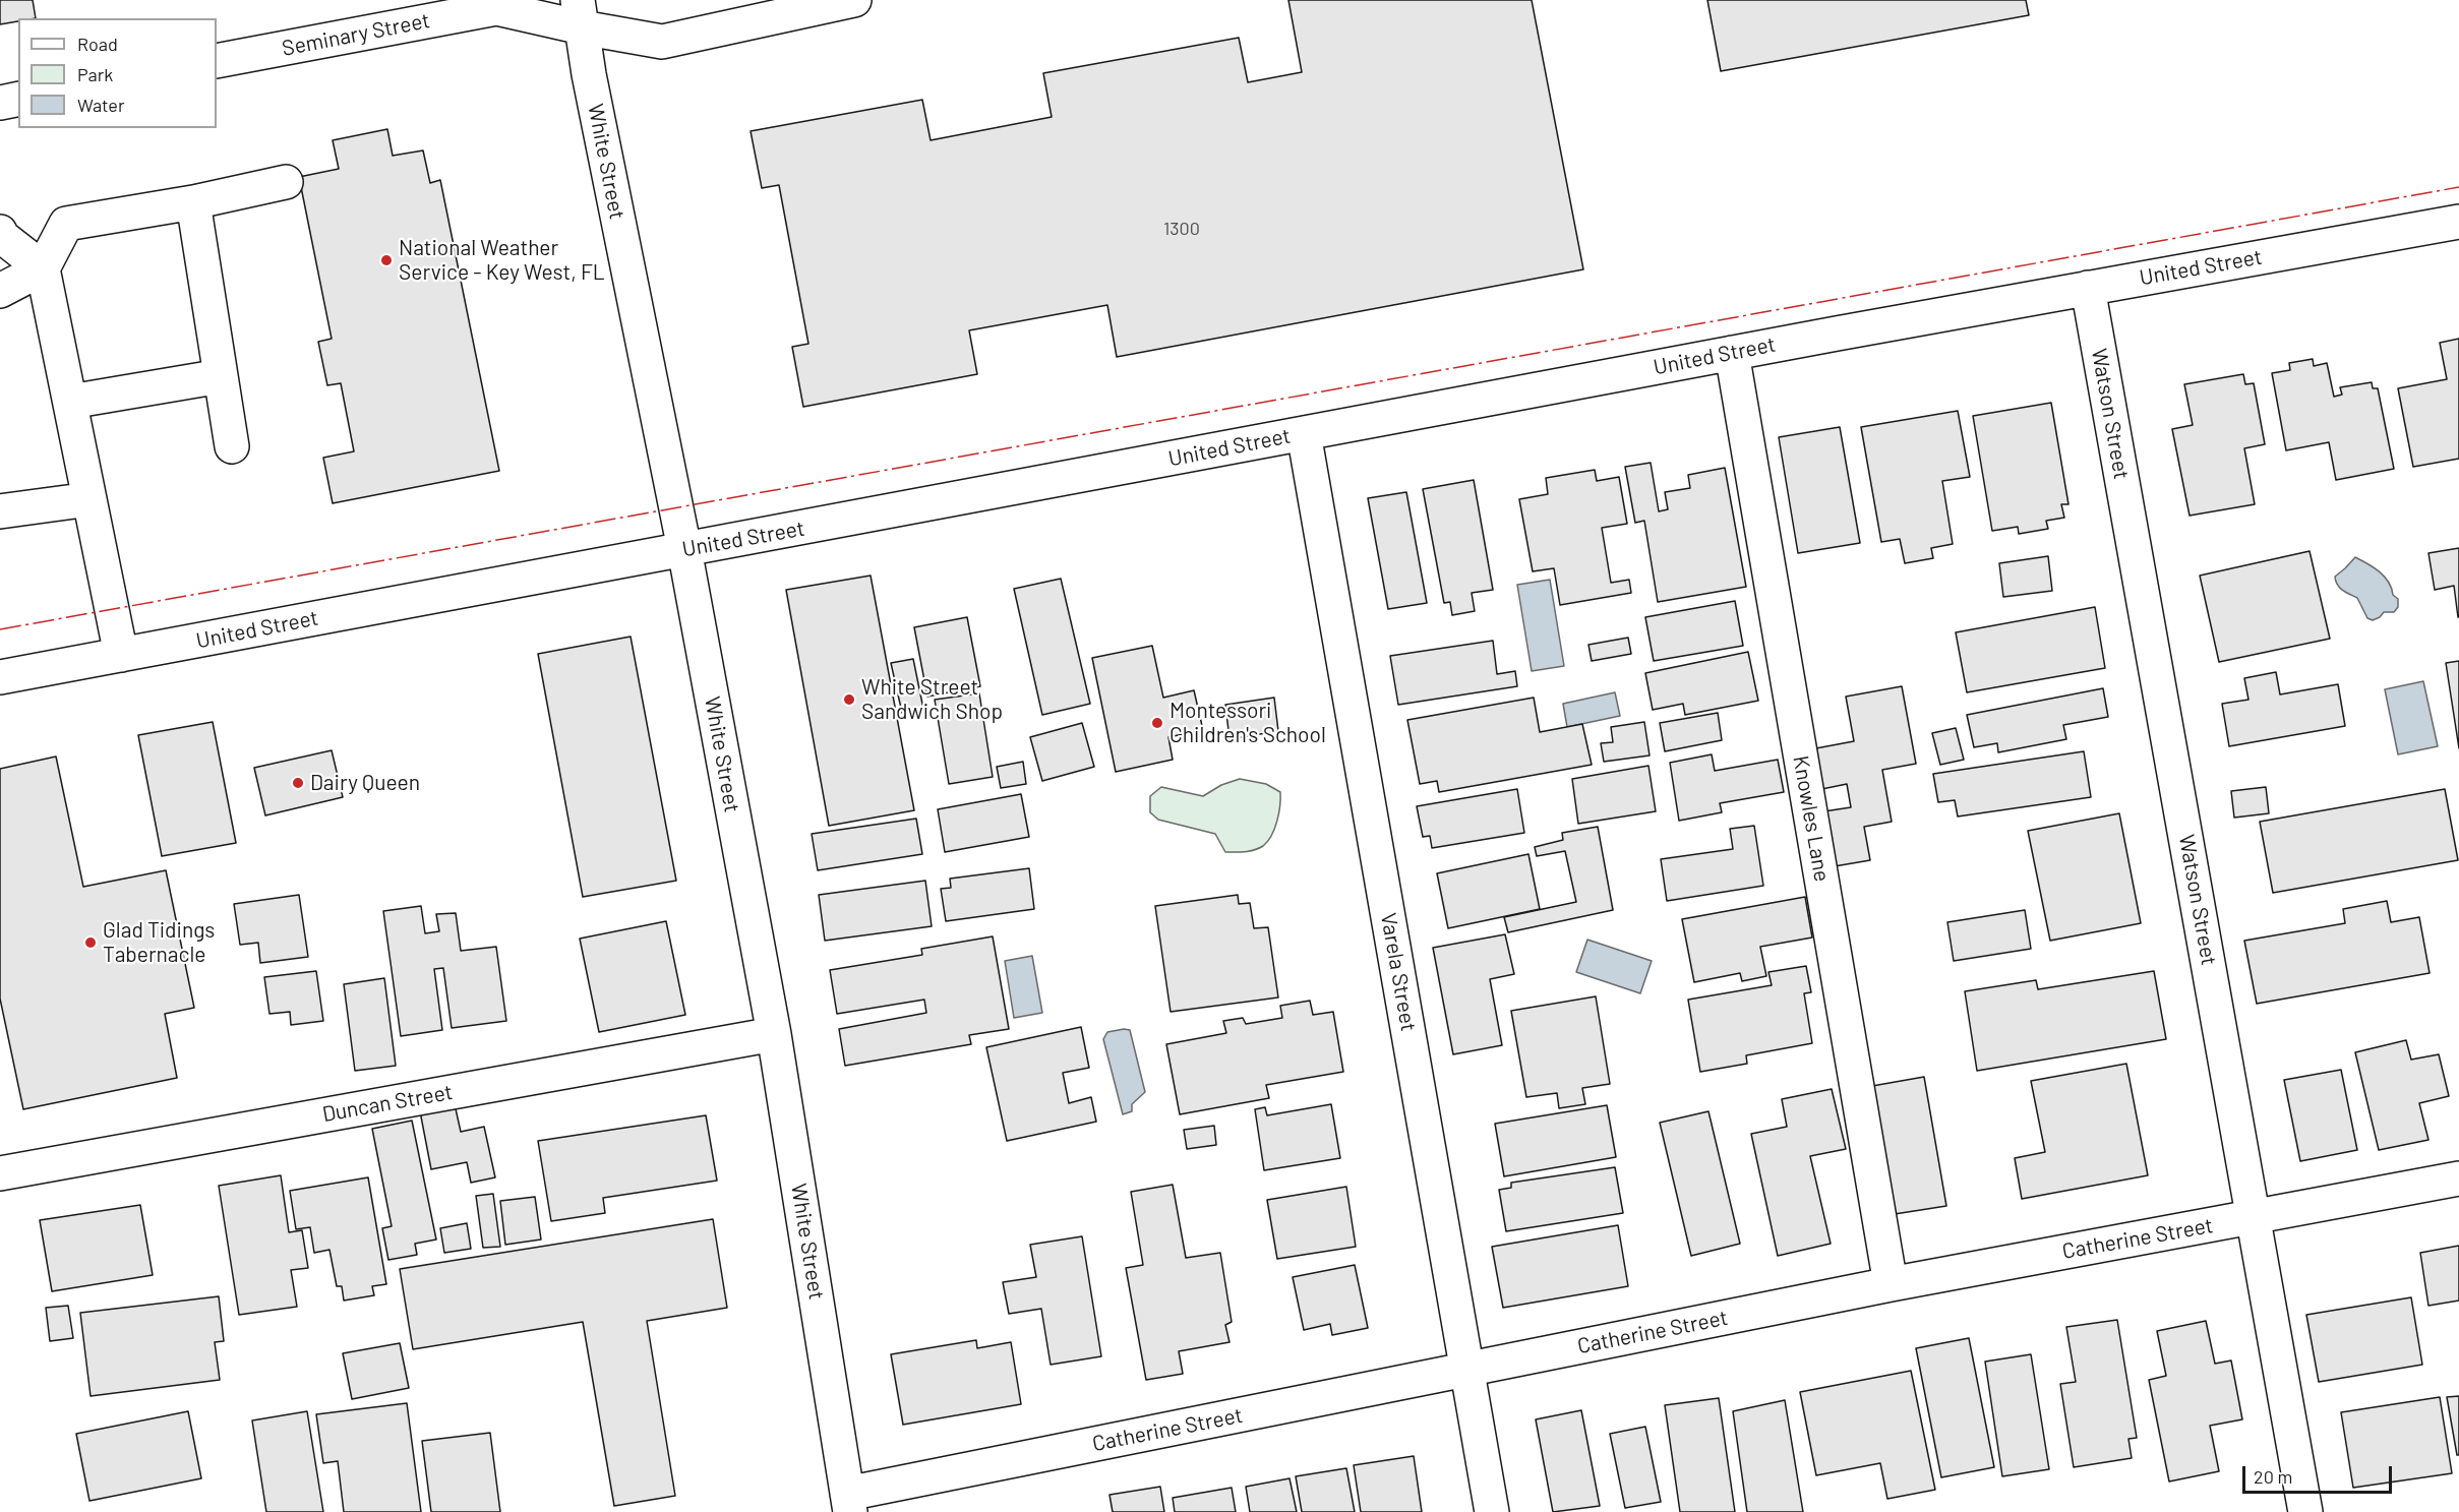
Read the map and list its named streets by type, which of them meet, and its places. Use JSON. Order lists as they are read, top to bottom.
{
  "streets": {
    "street": [
      "Seminary Street",
      "White Street",
      "United Street",
      "Watson Street",
      "Knowles Lane",
      "Varela Street",
      "Duncan Street",
      "Catherine Street"
    ]
  },
  "crossings": [
    ["Seminary Street", "White Street"],
    ["White Street", "United Street"],
    ["White Street", "Duncan Street"],
    ["White Street", "Catherine Street"],
    ["United Street", "Watson Street"],
    ["United Street", "Knowles Lane"],
    ["United Street", "Varela Street"],
    ["Watson Street", "Catherine Street"],
    ["Knowles Lane", "Catherine Street"],
    ["Varela Street", "Catherine Street"]
  ],
  "places": [
    "National Weather Service - Key West, FL",
    "White Street Sandwich Shop",
    "Montessori Children's School",
    "Dairy Queen",
    "Glad Tidings Tabernacle"
  ],
  "house_numbers": ["1300"],
  "legend": ["Road", "Park", "Water"],
  "scale_bar": "20 m"
}
